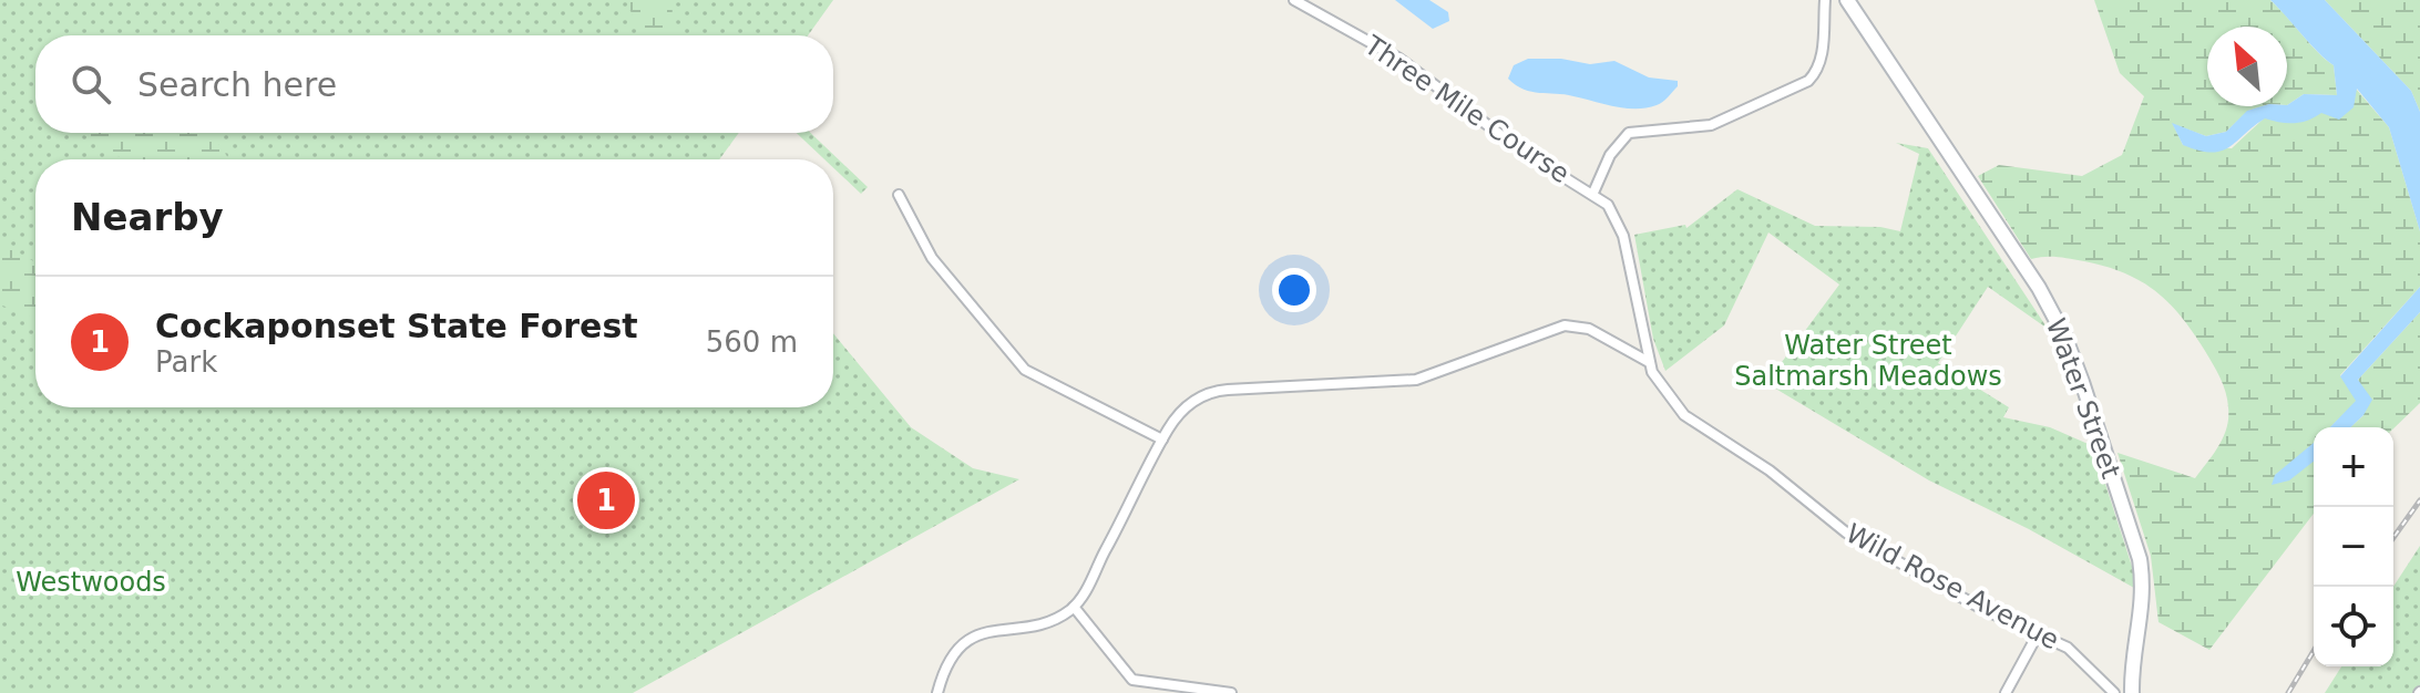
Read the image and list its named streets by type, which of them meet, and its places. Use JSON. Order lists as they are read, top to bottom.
{
  "streets": {
    "main road": ["Water Street"],
    "street": ["Three Mile Course", "Wild Rose Avenue"]
  },
  "crossings": [
    ["Three Mile Course", "Wild Rose Avenue"]
  ],
  "parks": ["Water Street Saltmarsh Meadows", "Westwoods"],
  "north": "top left",
  "page": {
    "search": "Search here",
    "heading": "Nearby",
    "list": [
      {
        "mark": "1",
        "name": "Cockaponset State Forest",
        "note": "Park",
        "value": "560 m"
      }
    ],
    "map_buttons": ["+", "−"],
    "pins": "1"
  }
}
